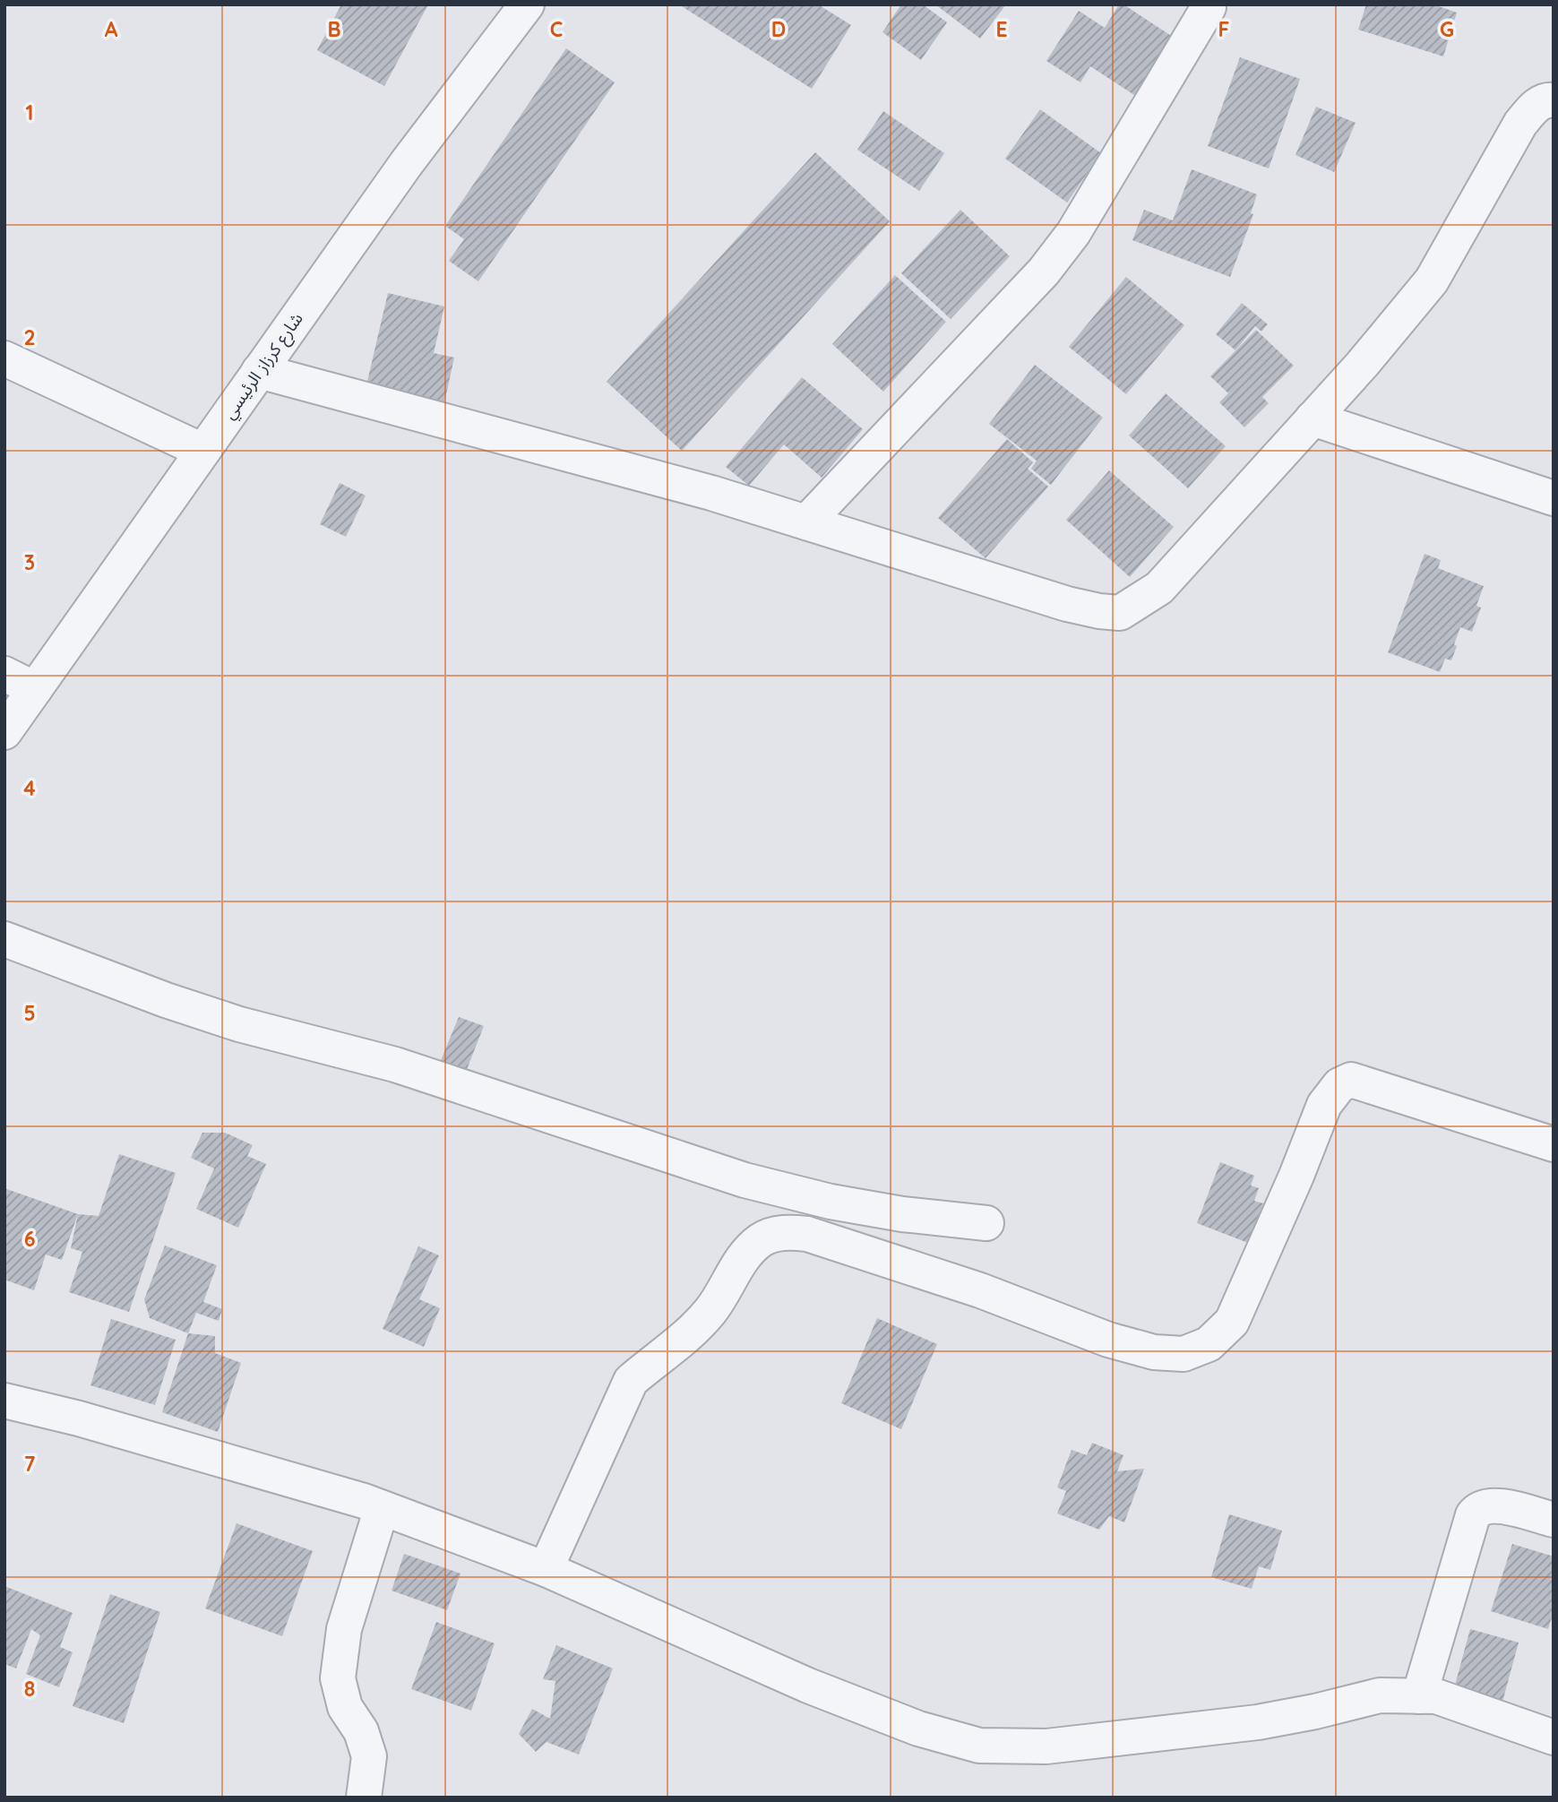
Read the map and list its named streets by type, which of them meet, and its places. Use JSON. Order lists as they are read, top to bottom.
{
  "streets": {
    "street": ["شارع كرزاز الرئيسي"]
  },
  "grid": {
    "columns": [
      "A",
      "B",
      "C",
      "D",
      "E",
      "F",
      "G"
    ],
    "rows": [
      "1",
      "2",
      "3",
      "4",
      "5",
      "6",
      "7",
      "8"
    ]
  }
}
